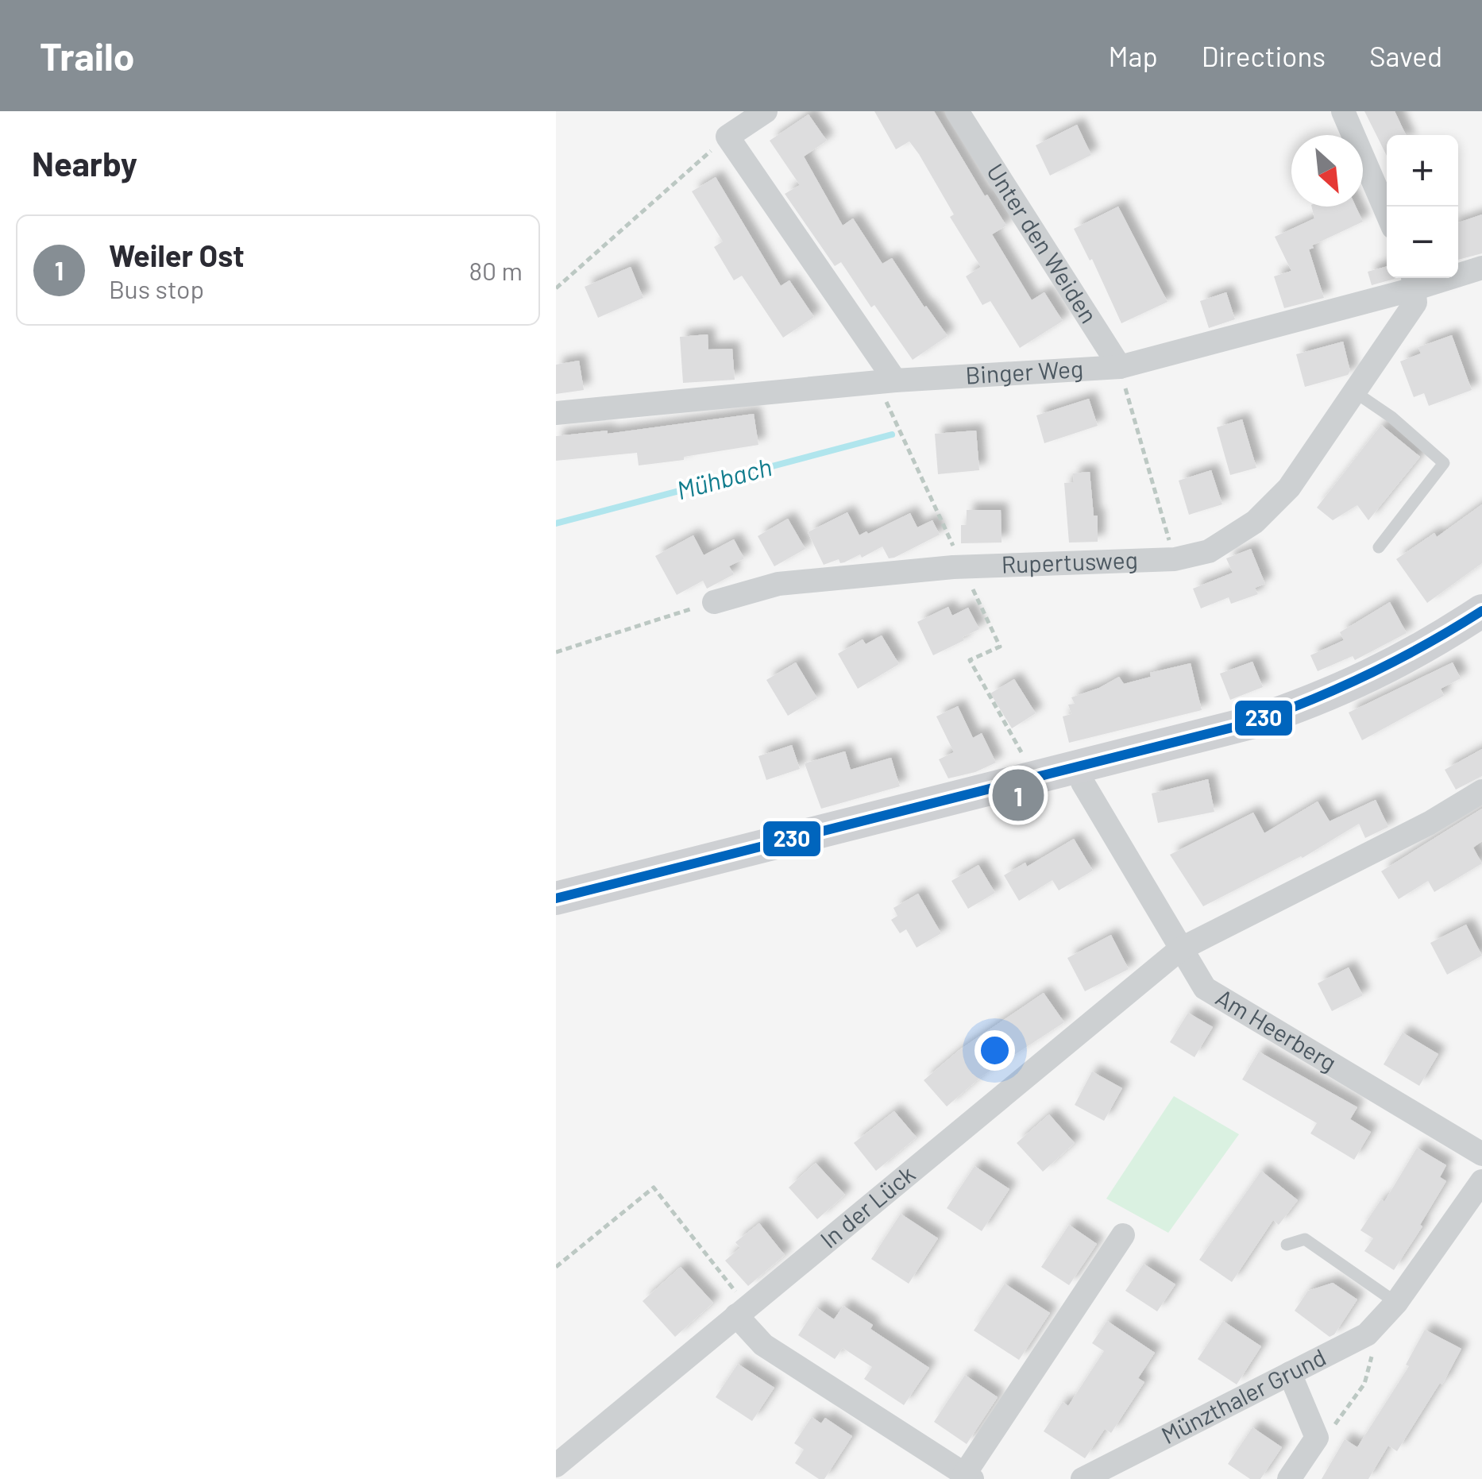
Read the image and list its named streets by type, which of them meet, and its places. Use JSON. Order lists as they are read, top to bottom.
{
  "streets": {
    "street": [
      "Unter den Weiden",
      "Binger Weg",
      "Rupertusweg",
      "Am Heerberg",
      "In der Lück",
      "Münzthaler Grund"
    ]
  },
  "crossings": [
    ["Unter den Weiden", "Binger Weg"],
    ["Binger Weg", "Rupertusweg"],
    ["Am Heerberg", "In der Lück"]
  ],
  "water": ["Mühbach"],
  "lines": ["transit line 230"],
  "north": "bottom right",
  "page": {
    "header": "Trailo",
    "nav": ["Map", "Directions", "Saved"],
    "heading": "Nearby",
    "map_buttons": ["+", "−"],
    "list": [
      {
        "mark": "1",
        "name": "Weiler Ost",
        "note": "Bus stop",
        "value": "80 m"
      }
    ],
    "pins": "1"
  }
}
